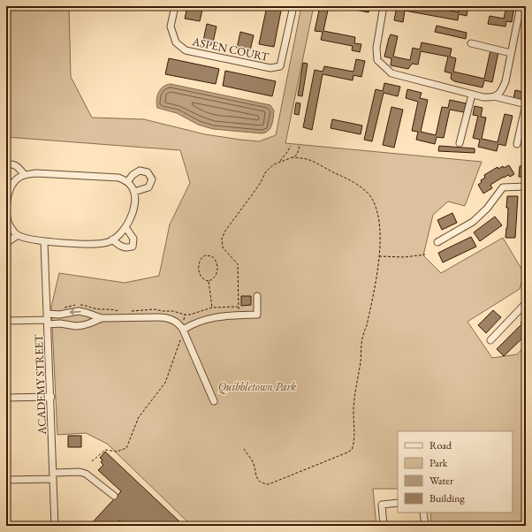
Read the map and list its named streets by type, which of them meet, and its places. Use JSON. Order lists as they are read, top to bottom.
{
  "streets": {
    "street": ["ASPEN COURT", "ACADEMY STREET"]
  },
  "parks": ["Quibbletown Park"],
  "legend": [
    "Road",
    "Park",
    "Water",
    "Building"
  ]
}
